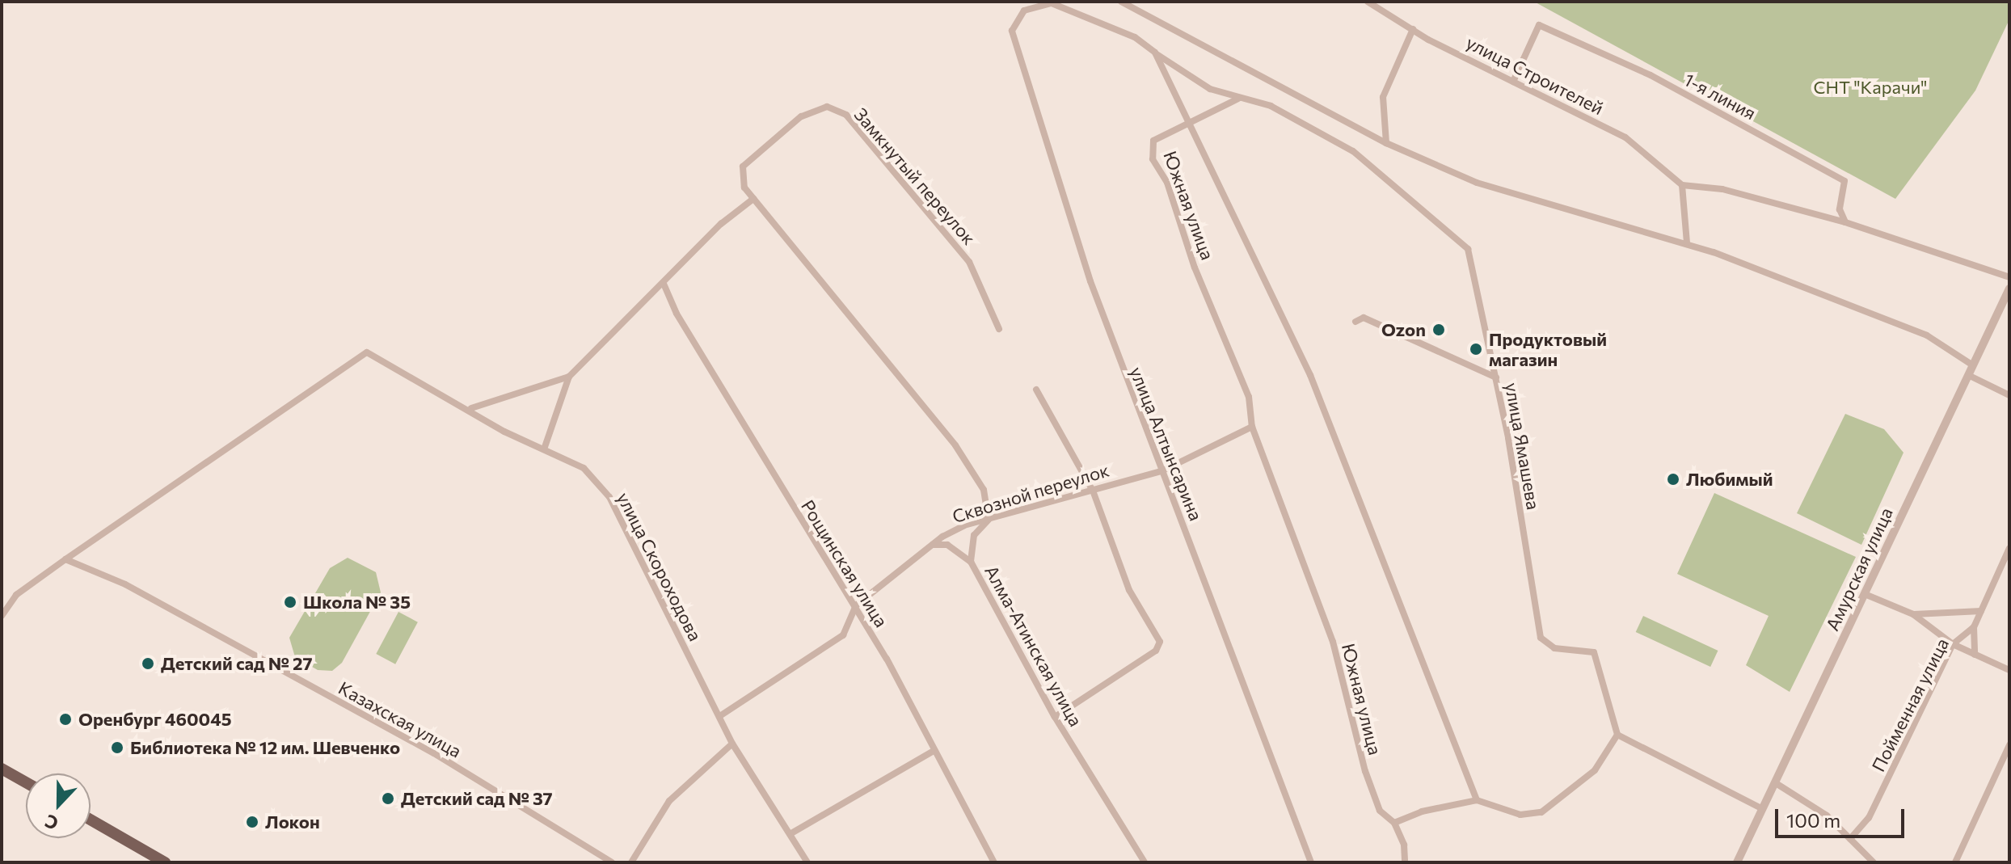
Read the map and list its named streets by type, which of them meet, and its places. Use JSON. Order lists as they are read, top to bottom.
{
  "streets": {
    "street": [
      "улица Строителей",
      "1-я линия",
      "Замкнутый переулок",
      "Южная улица",
      "улица Алтынсарина",
      "улица Ямашева",
      "Сквозной переулок",
      "Рощинская улица",
      "улица Скороходова",
      "Амурская улица",
      "Алма-Атинская улица",
      "Пойменная улица",
      "Казахская улица"
    ]
  },
  "crossings": [
    ["улица Строителей", "1-я линия"],
    ["Южная улица", "Сквозной переулок"],
    ["улица Алтынсарина", "улица Ямашева"],
    ["улица Алтынсарина", "Сквозной переулок"],
    ["Сквозной переулок", "Рощинская улица"],
    ["Сквозной переулок", "улица Скороходова"],
    ["Сквозной переулок", "Алма-Атинская улица"],
    ["улица Скороходова", "Казахская улица"]
  ],
  "parks": ["СНТ \"Карачи\""],
  "places": [
    "Ozon",
    "Продуктовый магазин",
    "Любимый",
    "Школа № 35",
    "Детский сад № 27",
    "Оренбург 460045",
    "Библиотека № 12 им. Шевченко",
    "Детский сад № 37",
    "Локон"
  ],
  "scale_bar": "100 m",
  "north": "bottom"
}
